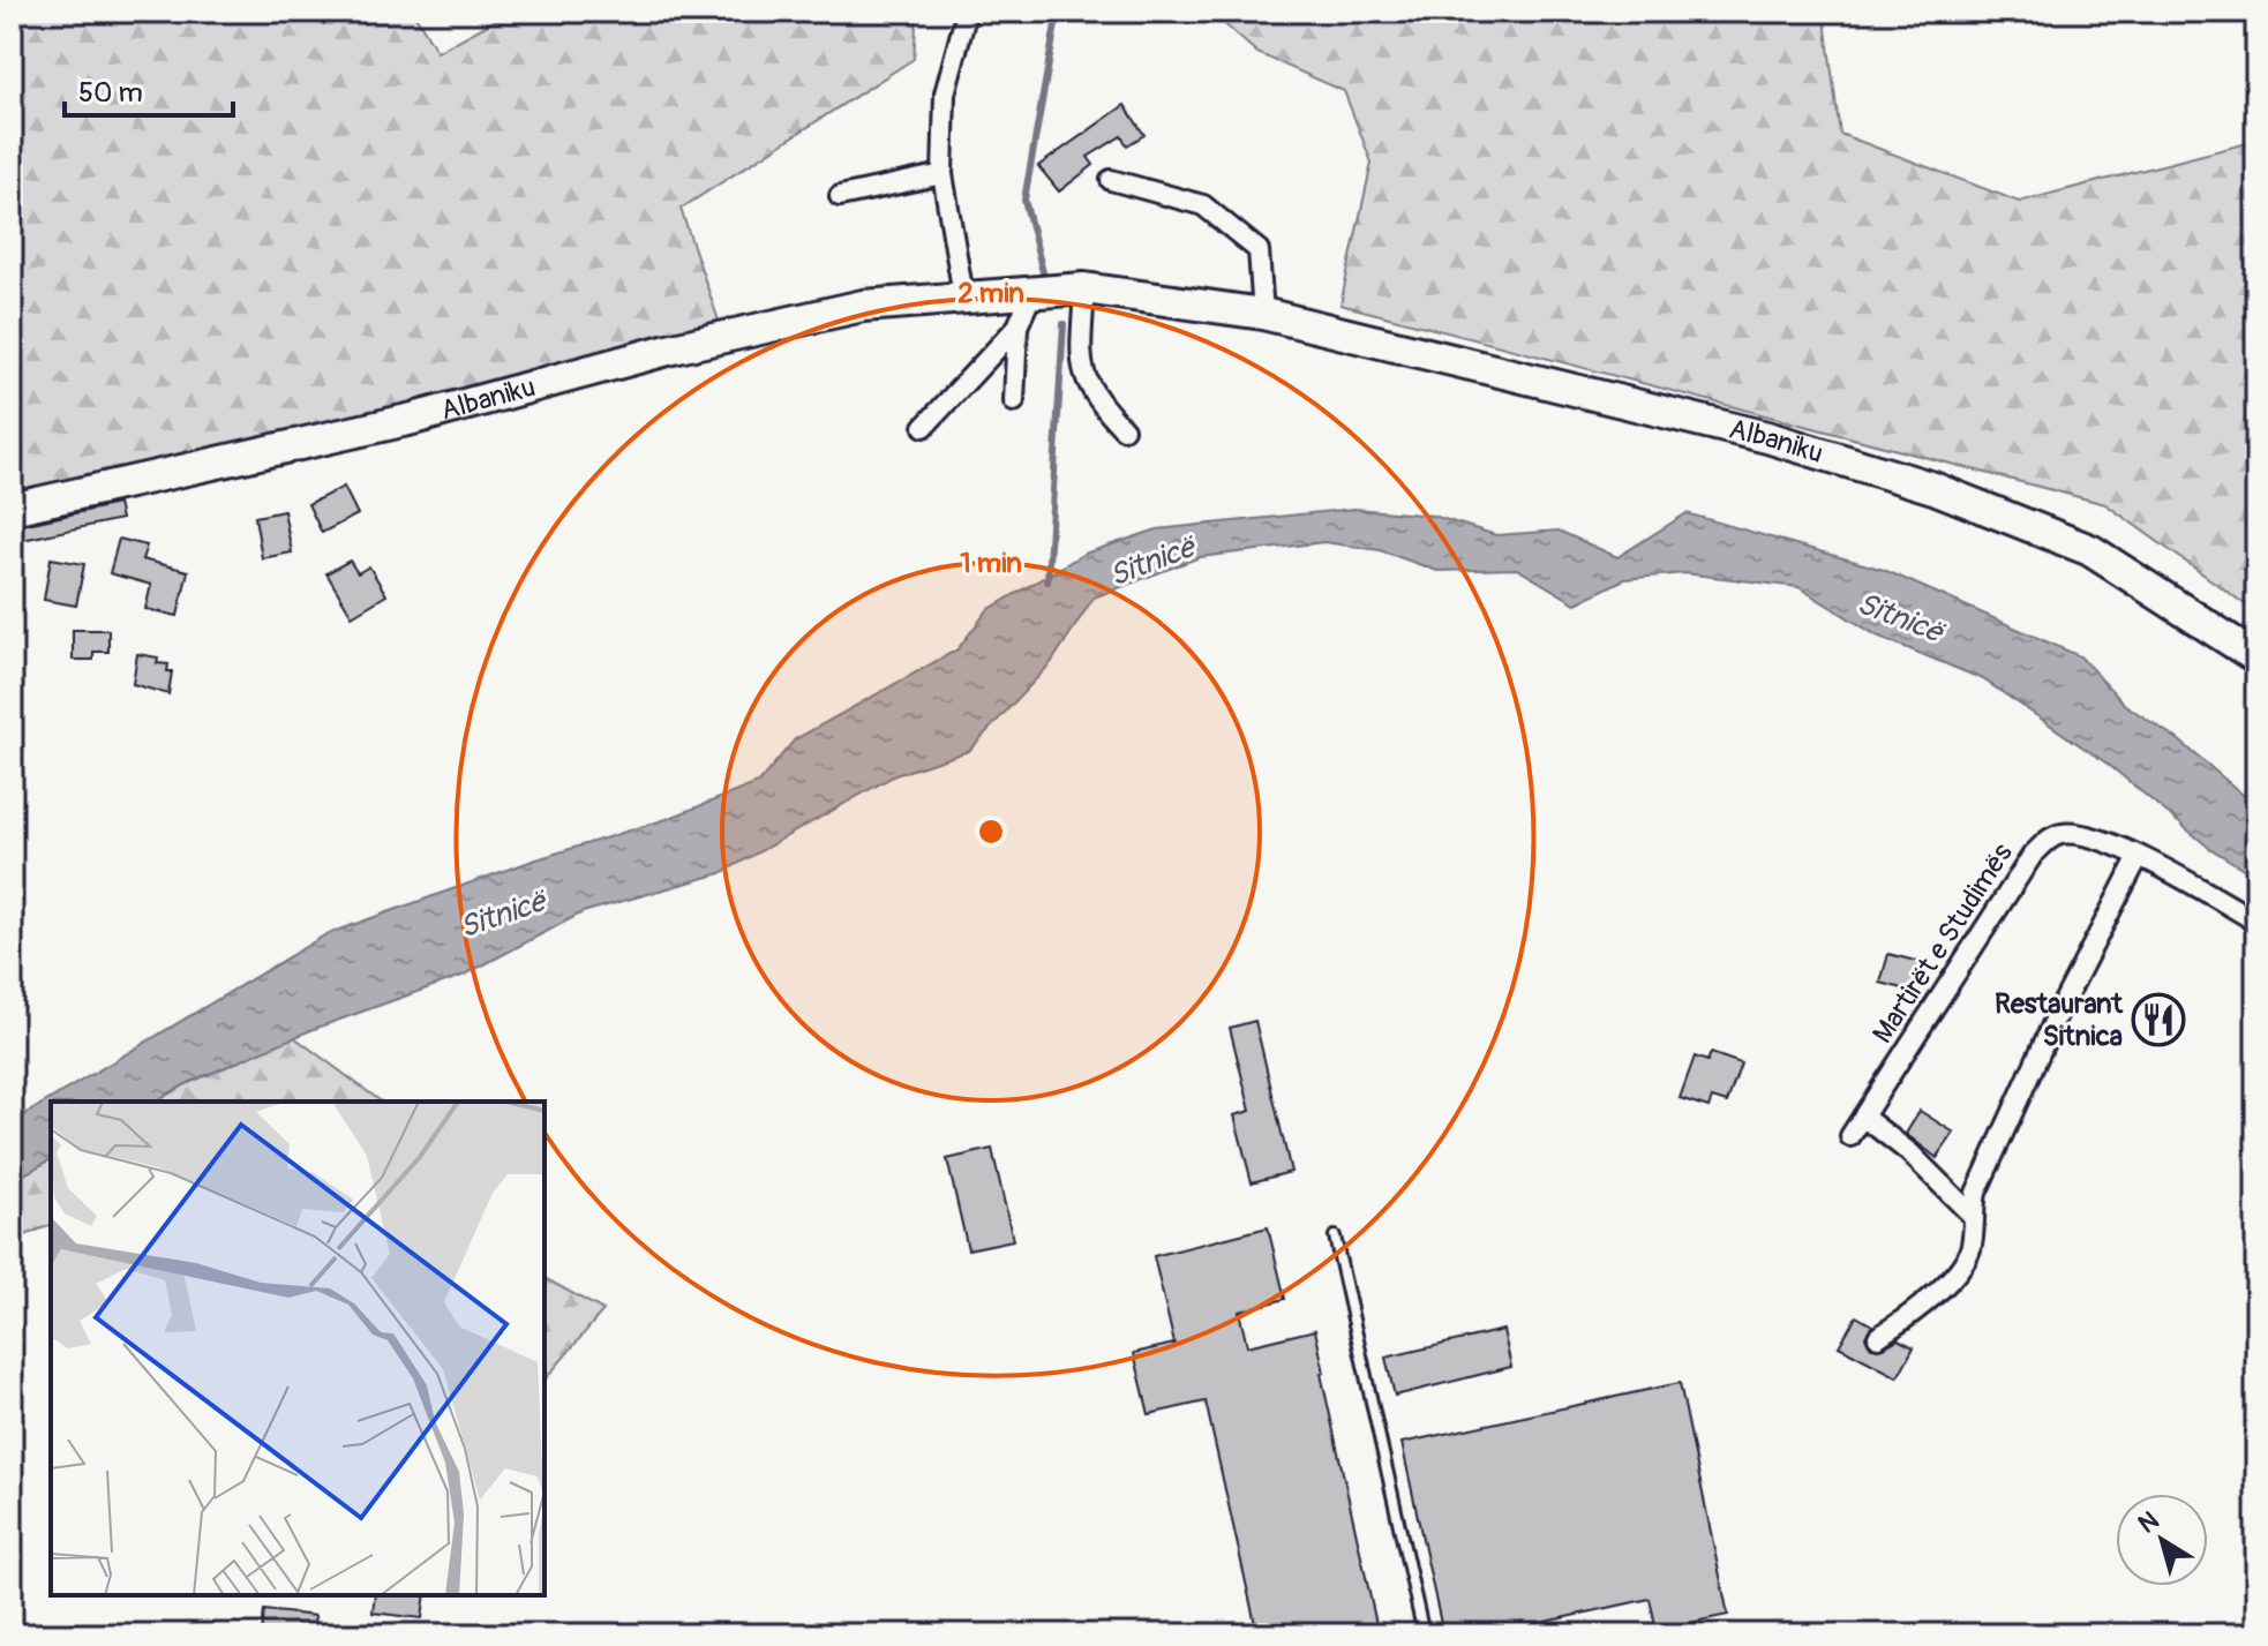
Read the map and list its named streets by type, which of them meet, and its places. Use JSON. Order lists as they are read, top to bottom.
{
  "streets": {
    "main road": ["Albaniku"],
    "street": ["Martirët e Studimës"]
  },
  "water": ["Sitnicë"],
  "places": {
    "restaurant": ["Restaurant Sitnica"]
  },
  "scale_bar": "50 m",
  "north": "top left",
  "rings": ["2 min", "1 min"]
}
